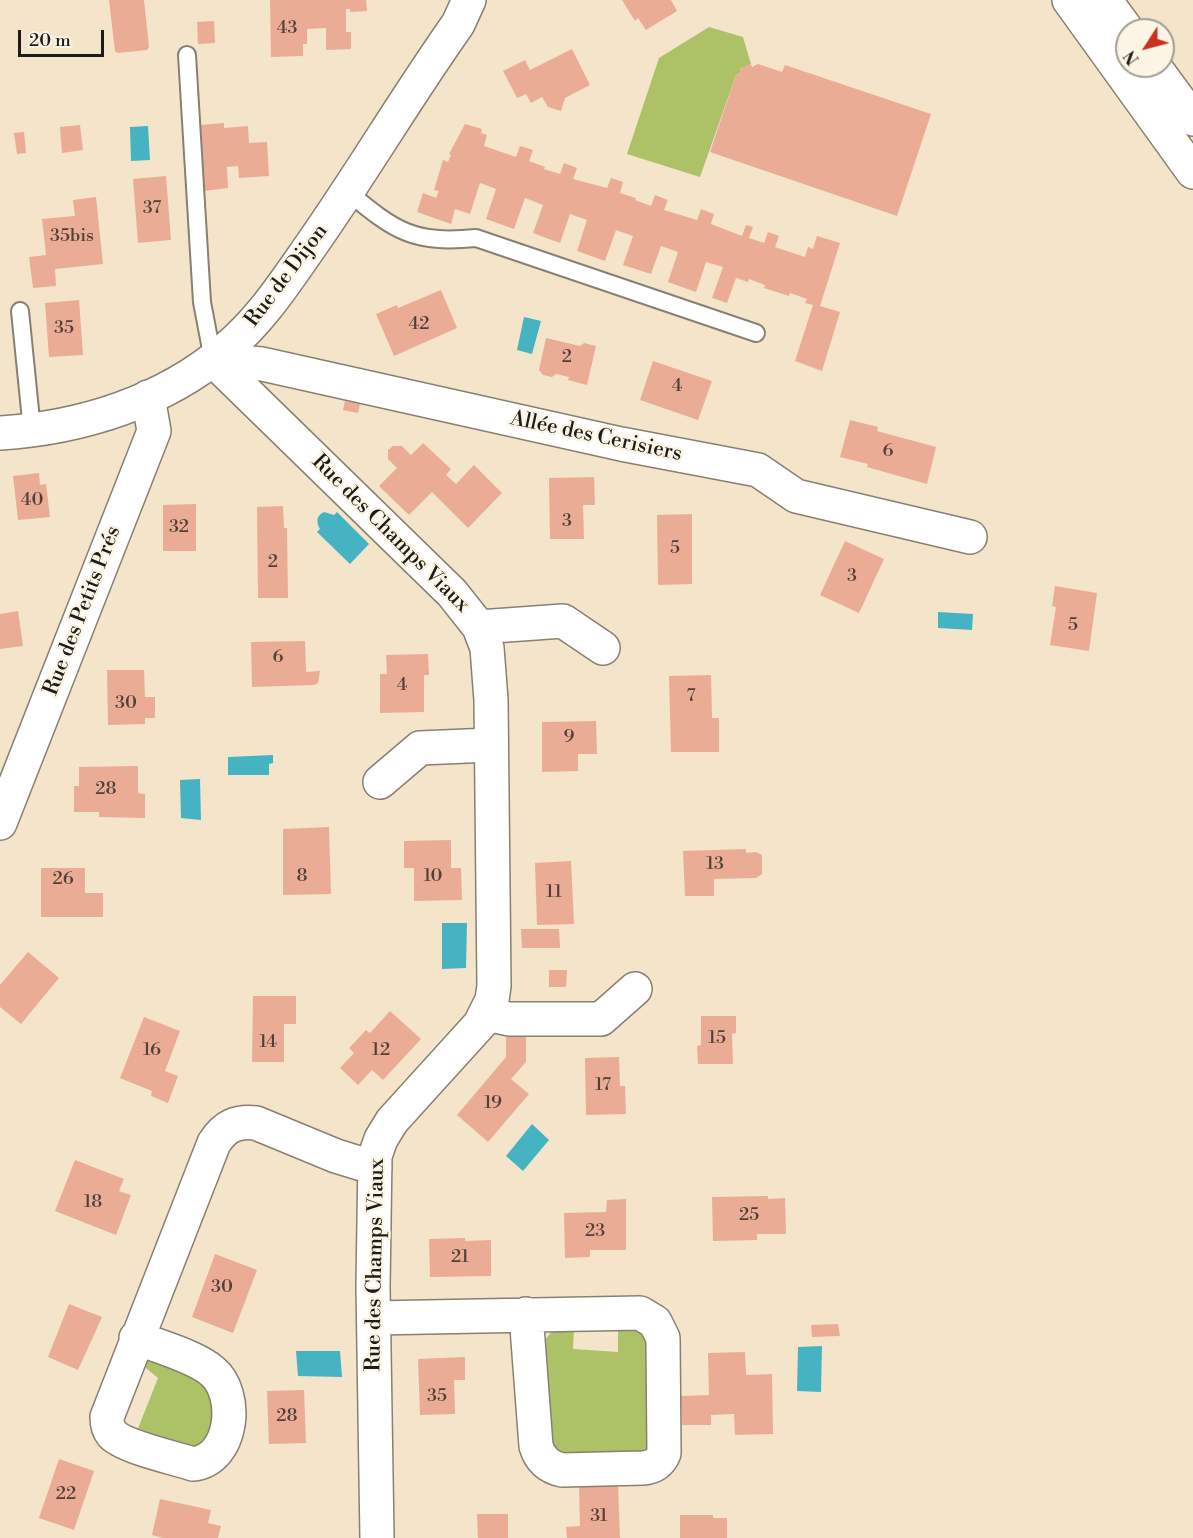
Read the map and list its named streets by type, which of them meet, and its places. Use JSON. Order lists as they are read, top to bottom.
{
  "streets": {
    "main road": [
      "Rue de Dijon",
      "Allée des Cerisiers",
      "Rue des Champs Viaux",
      "Rue des Petits Prés"
    ]
  },
  "crossings": [
    ["Rue de Dijon", "Allée des Cerisiers"],
    ["Rue de Dijon", "Rue des Champs Viaux"],
    ["Rue de Dijon", "Rue des Petits Prés"],
    ["Allée des Cerisiers", "Rue des Champs Viaux"]
  ],
  "house_numbers": [
    "43",
    "37",
    "35bis",
    "42",
    "35",
    "2",
    "4",
    "6",
    "40",
    "3",
    "32",
    "5",
    "2",
    "3",
    "5",
    "6",
    "4",
    "7",
    "30",
    "9",
    "28",
    "13",
    "8",
    "10",
    "26",
    "11",
    "15",
    "14",
    "16",
    "12",
    "17",
    "19",
    "18",
    "25",
    "23",
    "21",
    "30",
    "35",
    "28",
    "22",
    "31"
  ],
  "scale_bar": "20 m",
  "north": "bottom left"
}
